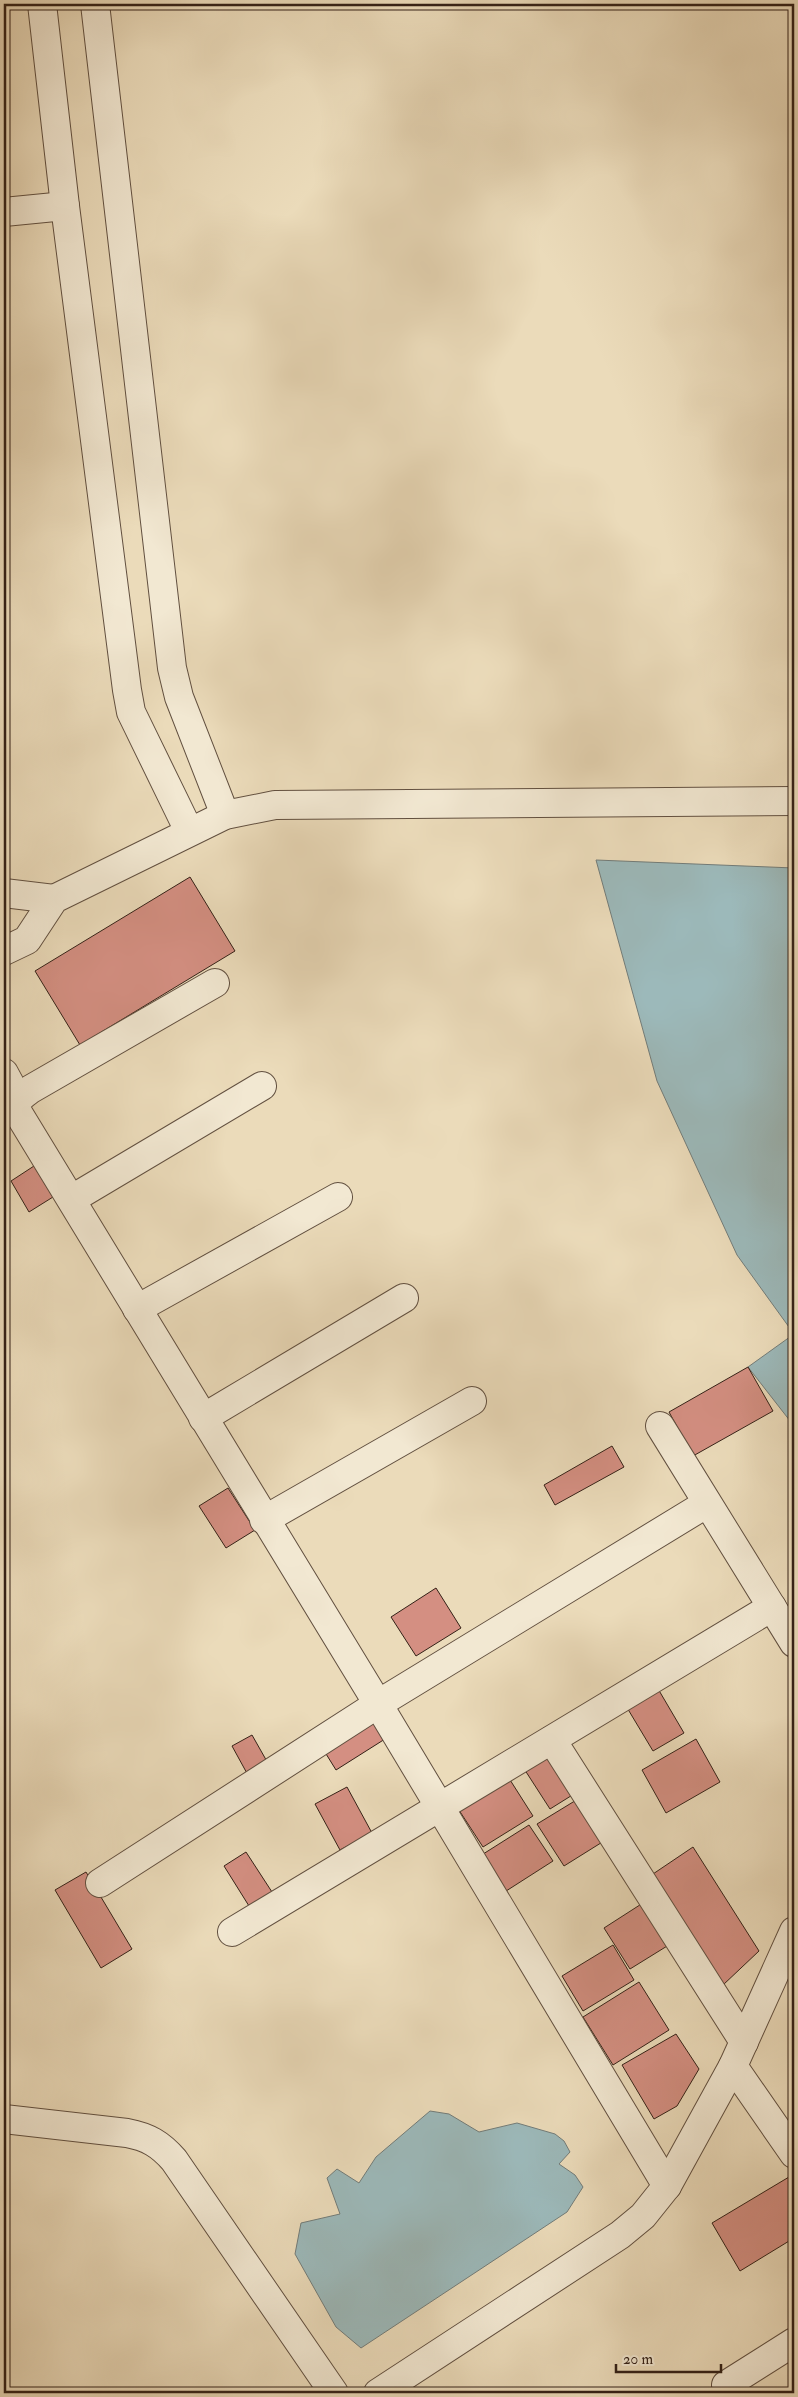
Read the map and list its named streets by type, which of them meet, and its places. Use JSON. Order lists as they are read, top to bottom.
{
  "scale_bar": "20 m"
}
